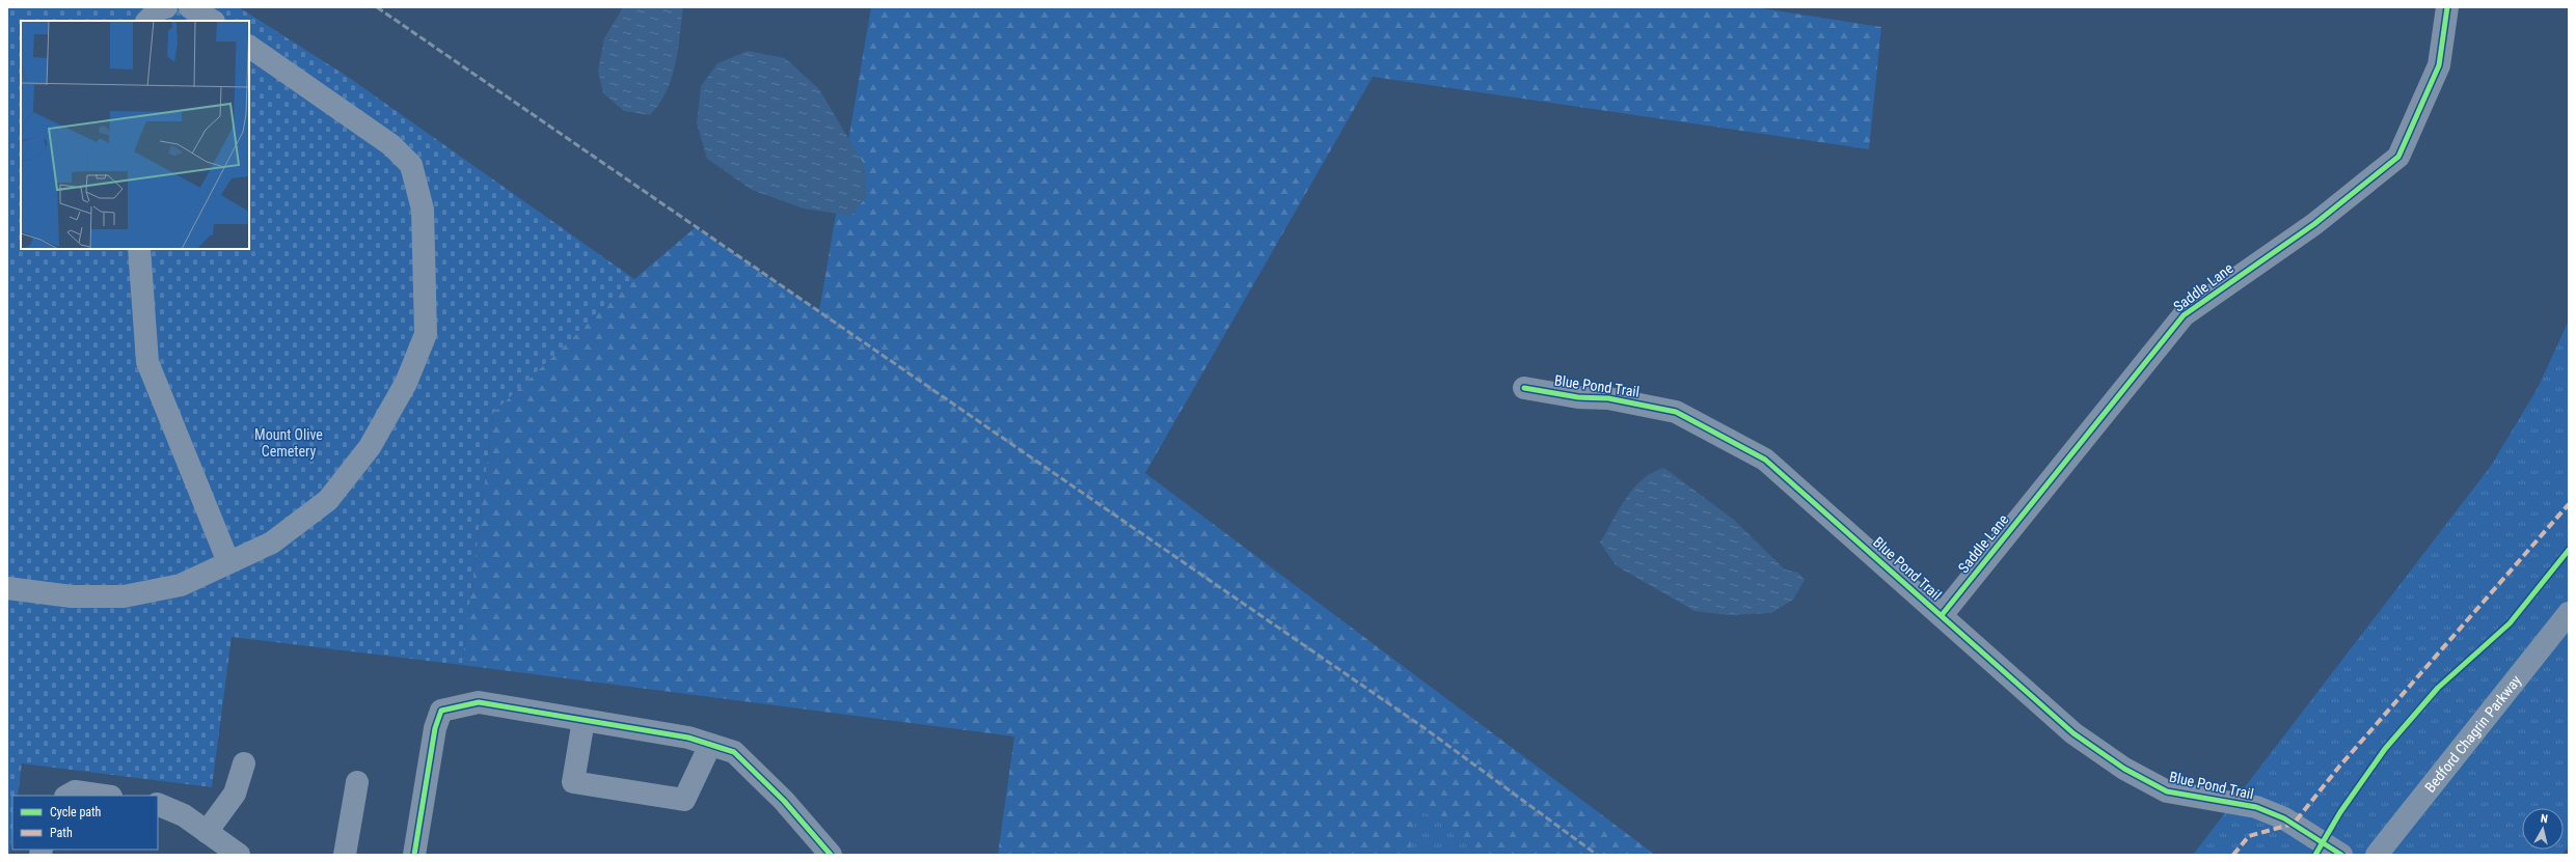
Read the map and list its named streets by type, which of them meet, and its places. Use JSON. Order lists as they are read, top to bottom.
{
  "streets": {
    "street": ["Saddle Lane", "Blue Pond Trail", "Bedford Chagrin Parkway"]
  },
  "crossings": [
    ["Saddle Lane", "Blue Pond Trail"]
  ],
  "parks": ["Mount Olive Cemetery"],
  "legend": ["Cycle path", "Path"],
  "north": "top"
}
